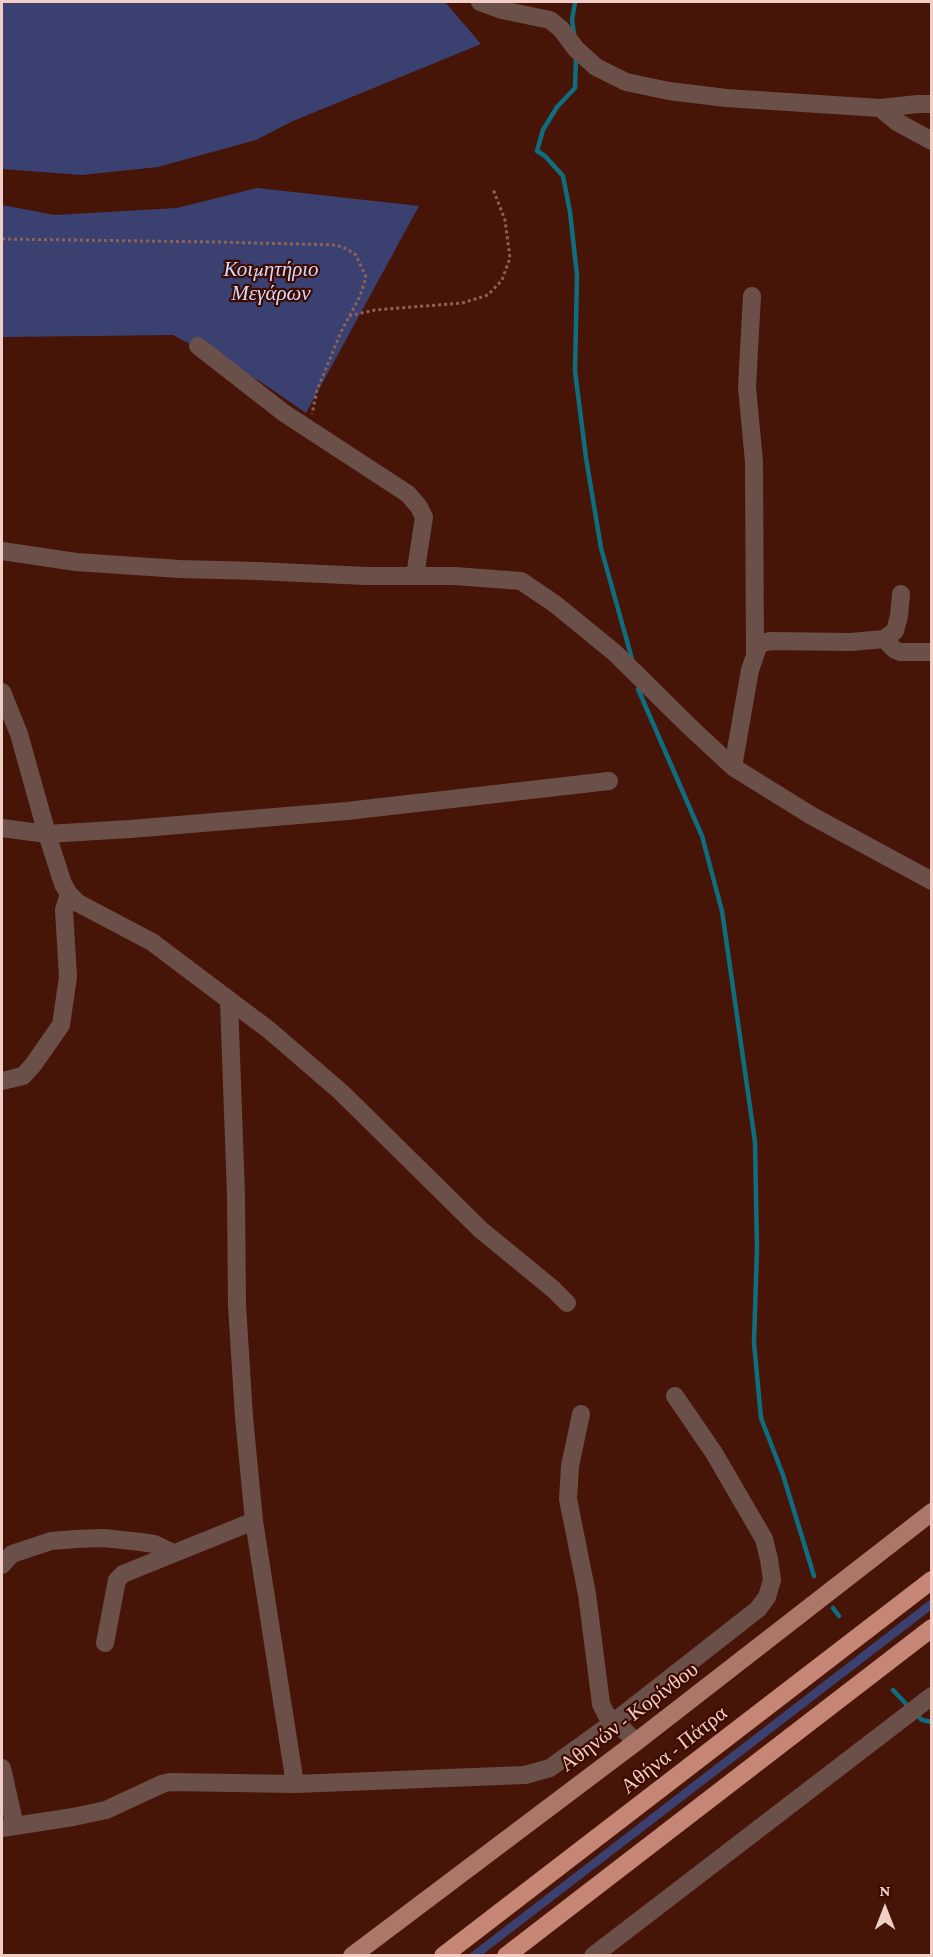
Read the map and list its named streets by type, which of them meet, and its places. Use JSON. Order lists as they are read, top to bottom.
{
  "streets": {
    "highway": ["Αθήνα - Πάτρα"],
    "main road": ["Αθηνών - Κορίνθου"]
  },
  "parks": ["Κοιμητήριο Μεγάρων"],
  "north": "top"
}
